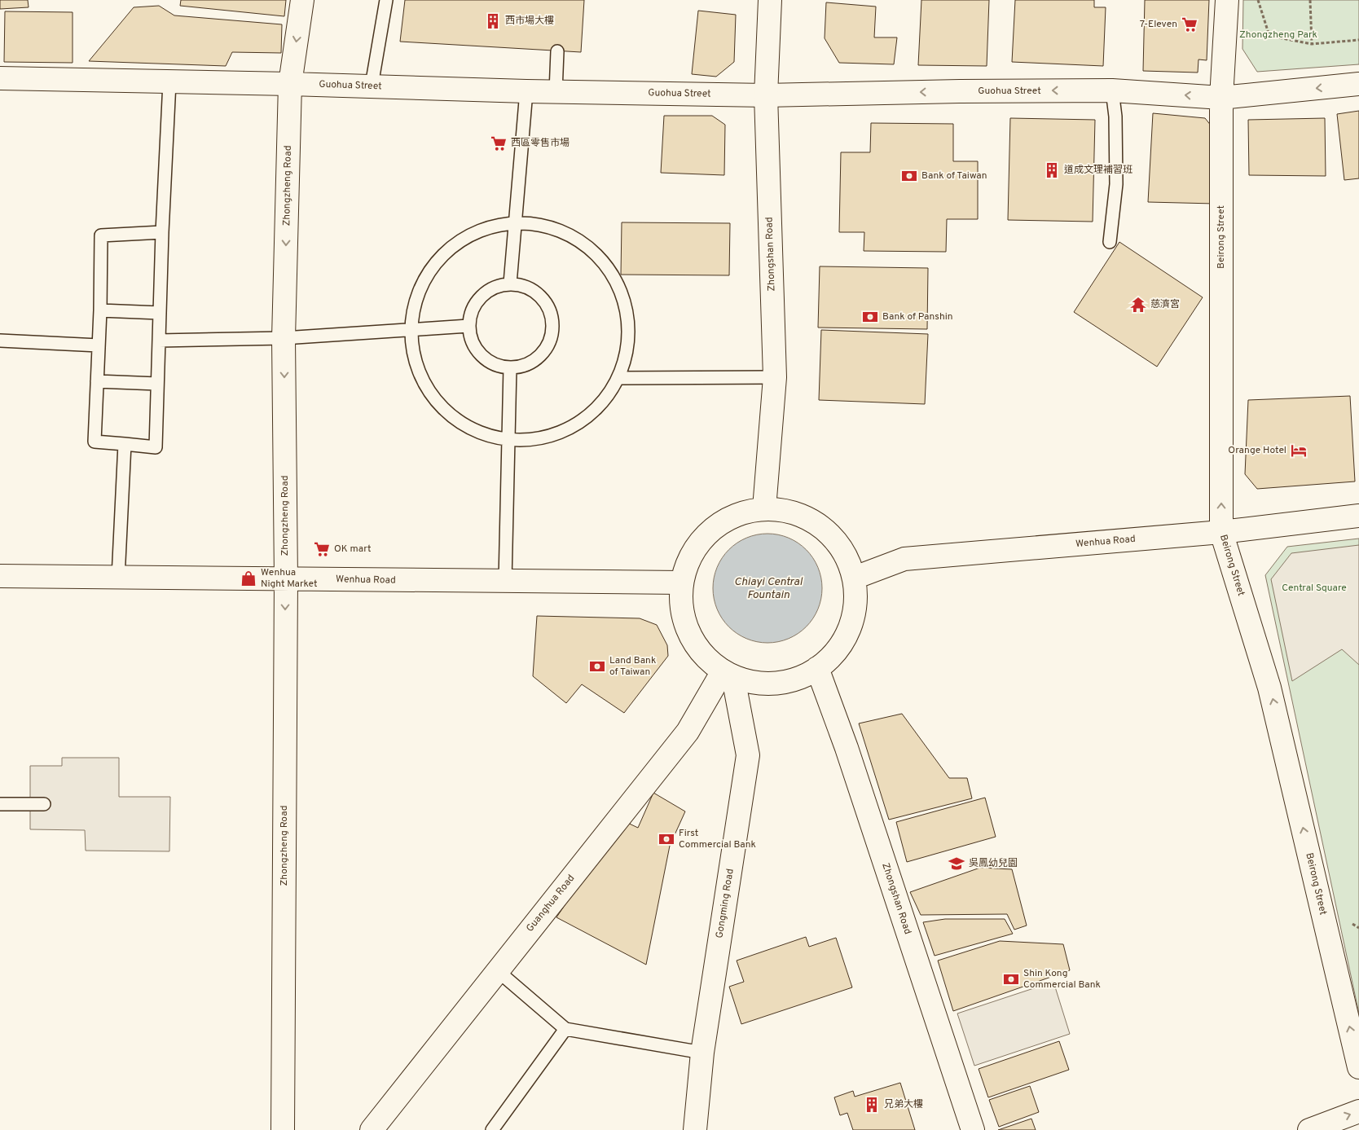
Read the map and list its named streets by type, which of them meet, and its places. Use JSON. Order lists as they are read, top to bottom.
{
  "streets": {
    "street": [
      "Guohua Street",
      "Zhongzheng Road",
      "Beirong Street",
      "Zhongshan Road",
      "Wenhua Road",
      "Guanghua Road",
      "Gongming Road"
    ]
  },
  "crossings": [
    ["Guohua Street", "Zhongzheng Road"],
    ["Guohua Street", "Beirong Street"],
    ["Guohua Street", "Zhongshan Road"],
    ["Zhongzheng Road", "Wenhua Road"],
    ["Beirong Street", "Wenhua Road"],
    ["Guanghua Road", "Gongming Road"]
  ],
  "one_way": ["Guohua Street", "Zhongzheng Road", "Beirong Street"],
  "water": ["Chiayi Central Fountain"],
  "parks": ["Zhongzheng Park", "Central Square"],
  "places": {
    "building": ["西市場大樓", "道成文理補習班", "兄弟大樓"],
    "supermarket": ["7-Eleven", "西區零售市場", "OK mart"],
    "bank": [
      "Bank of Taiwan",
      "Bank of Panshin",
      "Land Bank of Taiwan",
      "First Commercial Bank",
      "Shin Kong Commercial Bank"
    ],
    "temple": ["慈濟宮"],
    "hotel": ["Orange Hotel"],
    "shop": ["Wenhua Night Market"],
    "school or university": ["吳鳳幼兒園"]
  }
}
